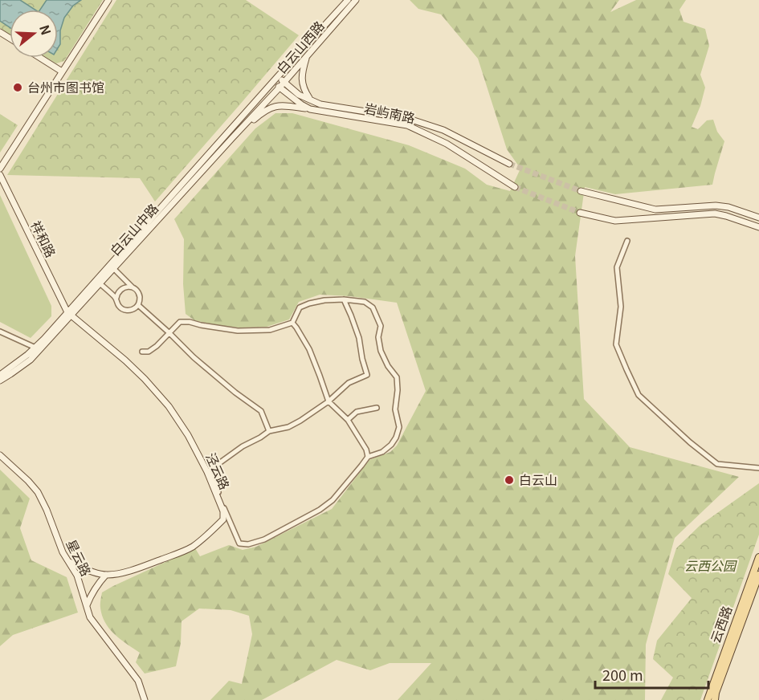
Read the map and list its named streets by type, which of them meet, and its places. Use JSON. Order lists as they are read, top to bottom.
{
  "streets": {
    "main road": [
      "白云山西路",
      "岩屿南路",
      "白云山中路",
      "祥和路",
      "泾云路",
      "星云路",
      "云西路"
    ]
  },
  "crossings": [
    ["白云山西路", "岩屿南路"],
    ["白云山西路", "白云山中路"],
    ["岩屿南路", "白云山中路"],
    ["白云山中路", "祥和路"],
    ["白云山中路", "泾云路"],
    ["祥和路", "泾云路"],
    ["泾云路", "星云路"]
  ],
  "parks": ["云西公园"],
  "places": ["台州市图书馆", "白云山"],
  "scale_bar": "200 m",
  "north": "right"
}
